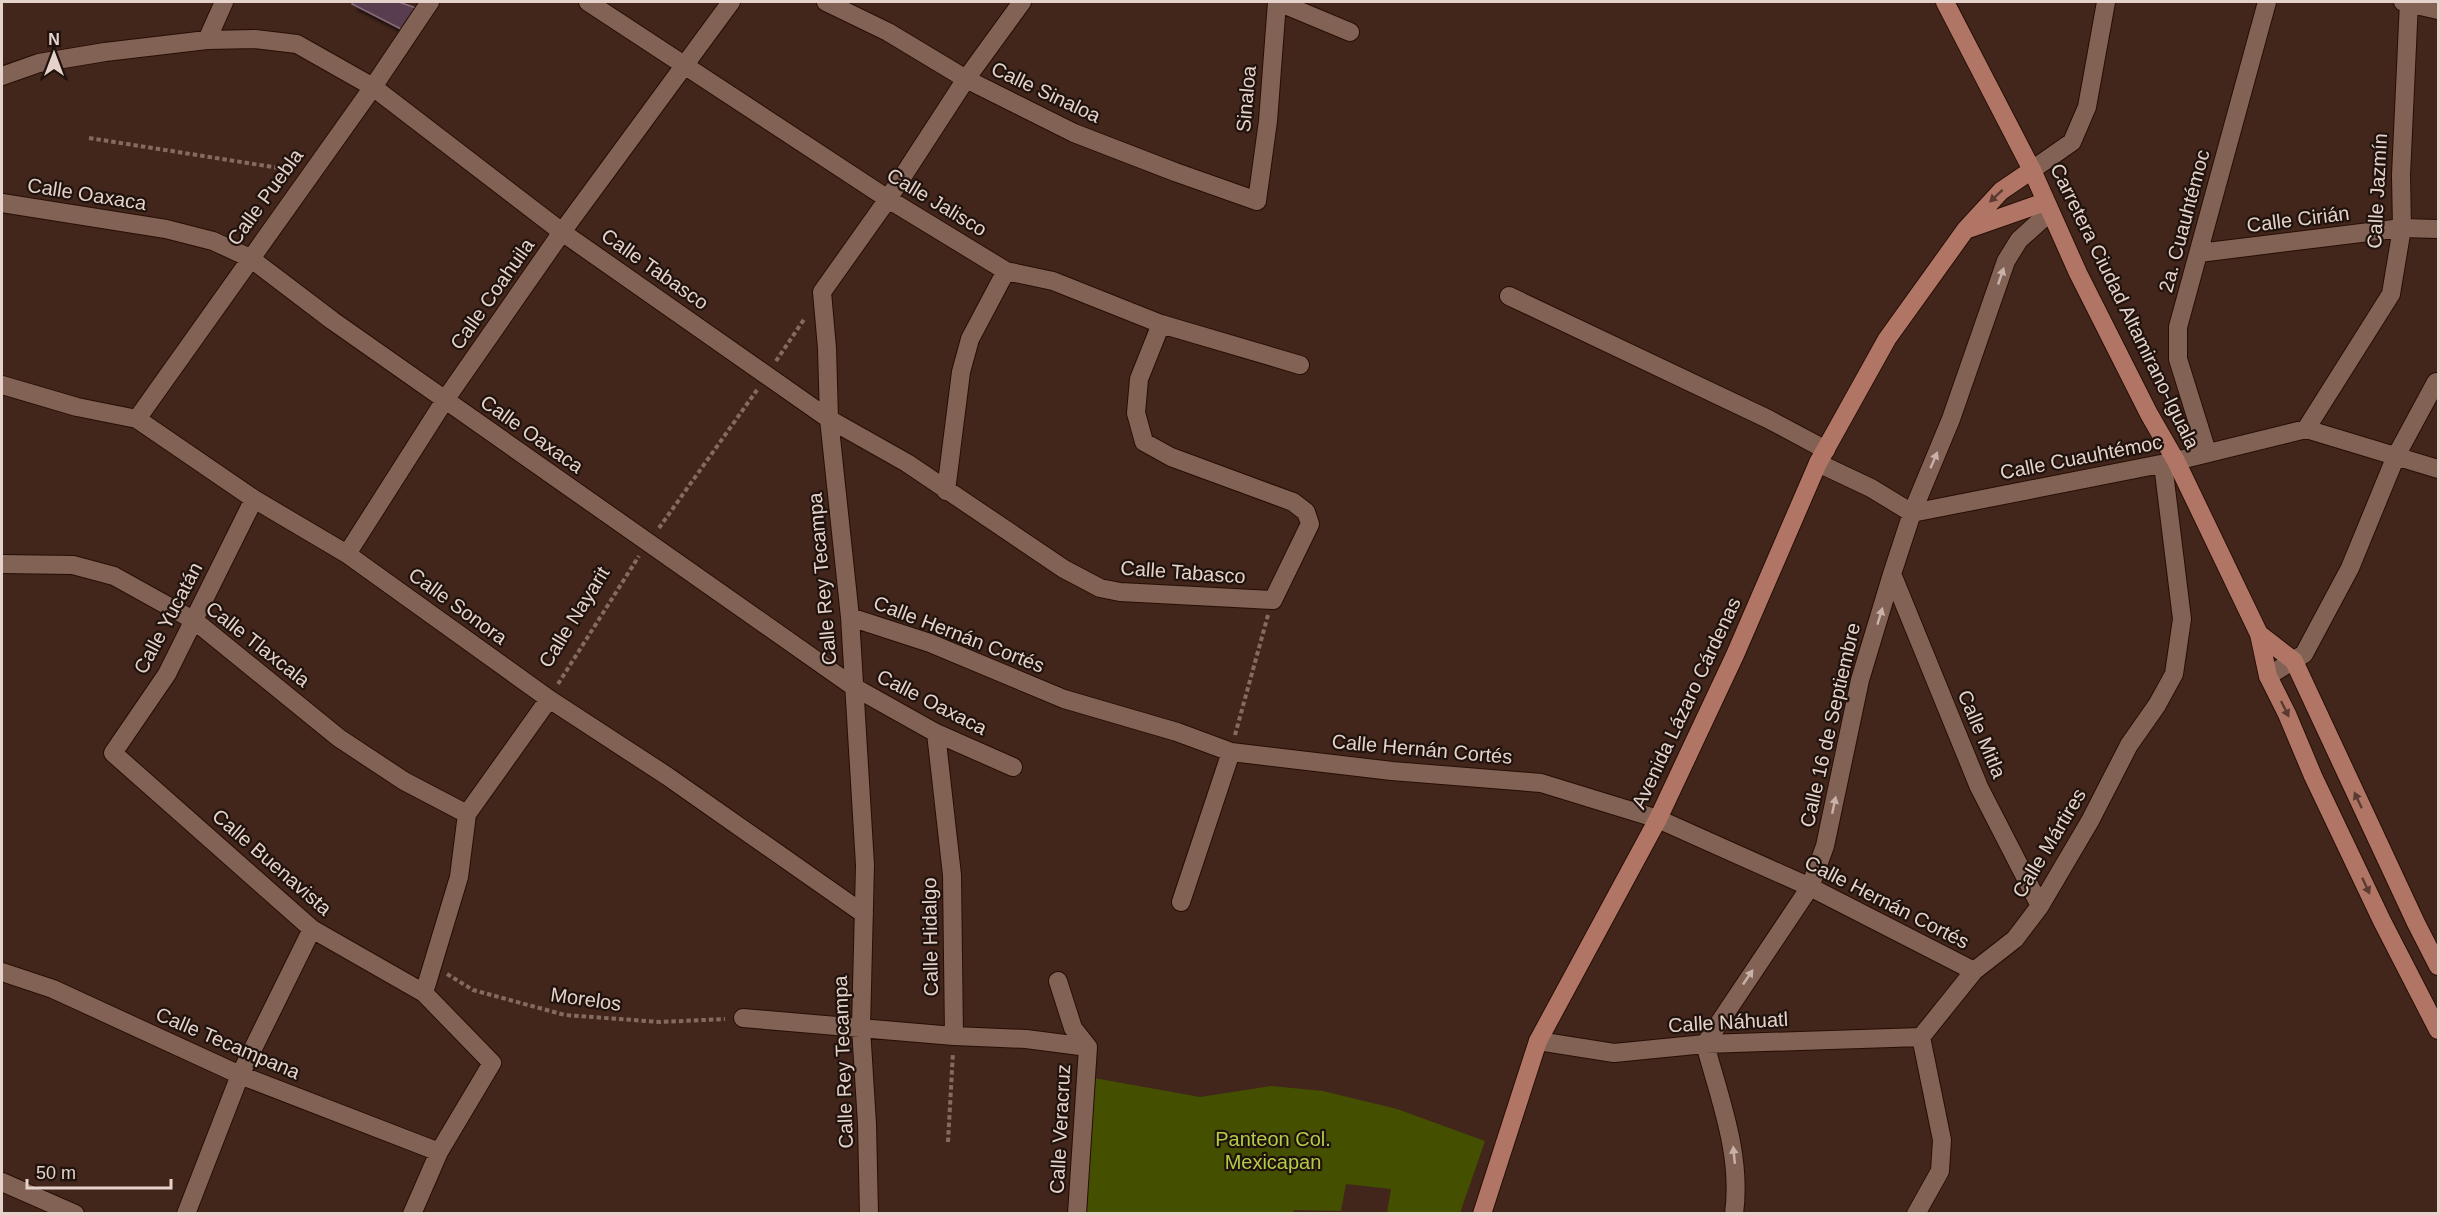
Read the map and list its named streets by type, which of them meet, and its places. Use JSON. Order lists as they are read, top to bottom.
{
  "streets": {
    "main road": ["Carretera Ciudad Altamirano-Iguala", "Avenida Lázaro Cárdenas"],
    "street": [
      "Calle Sinaloa",
      "Sinaloa",
      "Calle Jazmín",
      "Calle Oaxaca",
      "Calle Puebla",
      "Calle Jalisco",
      "Calle Cirián",
      "2a. Cuauhtémoc",
      "Calle Tabasco",
      "Calle Coahuila",
      "Calle Cuauhtémoc",
      "Calle Rey Tecampa",
      "Calle Sonora",
      "Calle Nayarit",
      "Calle Yucatán",
      "Calle Hernán Cortés",
      "Calle Tlaxcala",
      "Calle 16 de Septiembre",
      "Calle Mitla",
      "Calle Mártires",
      "Calle Buenavista",
      "Calle Hidalgo",
      "Calle Náhuatl",
      "Calle Tecampana",
      "Calle Veracruz"
    ],
    "path": ["Morelos"]
  },
  "crossings": [
    ["Calle Sinaloa", "Sinaloa"],
    ["Calle Jazmín", "Calle Cirián"],
    ["Calle Jazmín", "Calle Cuauhtémoc"],
    ["Calle Oaxaca", "Calle Puebla"],
    ["Calle Oaxaca", "Calle Coahuila"],
    ["Calle Oaxaca", "Calle Rey Tecampa"],
    ["Calle Oaxaca", "Calle Nayarit"],
    ["Calle Oaxaca", "Calle Hidalgo"],
    ["Calle Puebla", "Calle Tabasco"],
    ["Calle Puebla", "Calle Sonora"],
    ["Calle Jalisco", "Calle Coahuila"],
    ["Calle Cirián", "2a. Cuauhtémoc"],
    ["2a. Cuauhtémoc", "Calle Cuauhtémoc"],
    ["Calle Tabasco", "Calle Coahuila"],
    ["Calle Tabasco", "Calle Rey Tecampa"],
    ["Calle Tabasco", "Calle Nayarit"],
    ["Calle Coahuila", "Calle Sonora"],
    ["Carretera Ciudad Altamirano-Iguala", "Calle Cuauhtémoc"],
    ["Carretera Ciudad Altamirano-Iguala", "Avenida Lázaro Cárdenas"],
    ["Carretera Ciudad Altamirano-Iguala", "Calle 16 de Septiembre"],
    ["Carretera Ciudad Altamirano-Iguala", "Calle Mártires"],
    ["Calle Cuauhtémoc", "Calle 16 de Septiembre"],
    ["Calle Cuauhtémoc", "Calle Mártires"],
    ["Calle Rey Tecampa", "Calle Sonora"],
    ["Calle Rey Tecampa", "Calle Nayarit"],
    ["Calle Rey Tecampa", "Calle Hernán Cortés"],
    ["Calle Sonora", "Calle Nayarit"],
    ["Calle Sonora", "Calle Yucatán"],
    ["Calle Nayarit", "Calle Tlaxcala"],
    ["Calle Nayarit", "Calle Buenavista"],
    ["Calle Nayarit", "Morelos"],
    ["Calle Yucatán", "Calle Tlaxcala"],
    ["Calle Yucatán", "Calle Buenavista"],
    ["Calle Hernán Cortés", "Avenida Lázaro Cárdenas"],
    ["Calle Hernán Cortés", "Calle 16 de Septiembre"],
    ["Calle Hernán Cortés", "Calle Mártires"],
    ["Avenida Lázaro Cárdenas", "Calle Náhuatl"],
    ["Calle 16 de Septiembre", "Calle Mitla"],
    ["Calle 16 de Septiembre", "Calle Náhuatl"],
    ["Calle Mitla", "Calle Mártires"],
    ["Calle Mártires", "Calle Náhuatl"],
    ["Calle Buenavista", "Calle Tecampana"]
  ],
  "one_way": ["Calle 16 de Septiembre"],
  "parks": ["Panteon Col. Mexicapan"],
  "scale_bar": "50 m",
  "north": "top"
}
